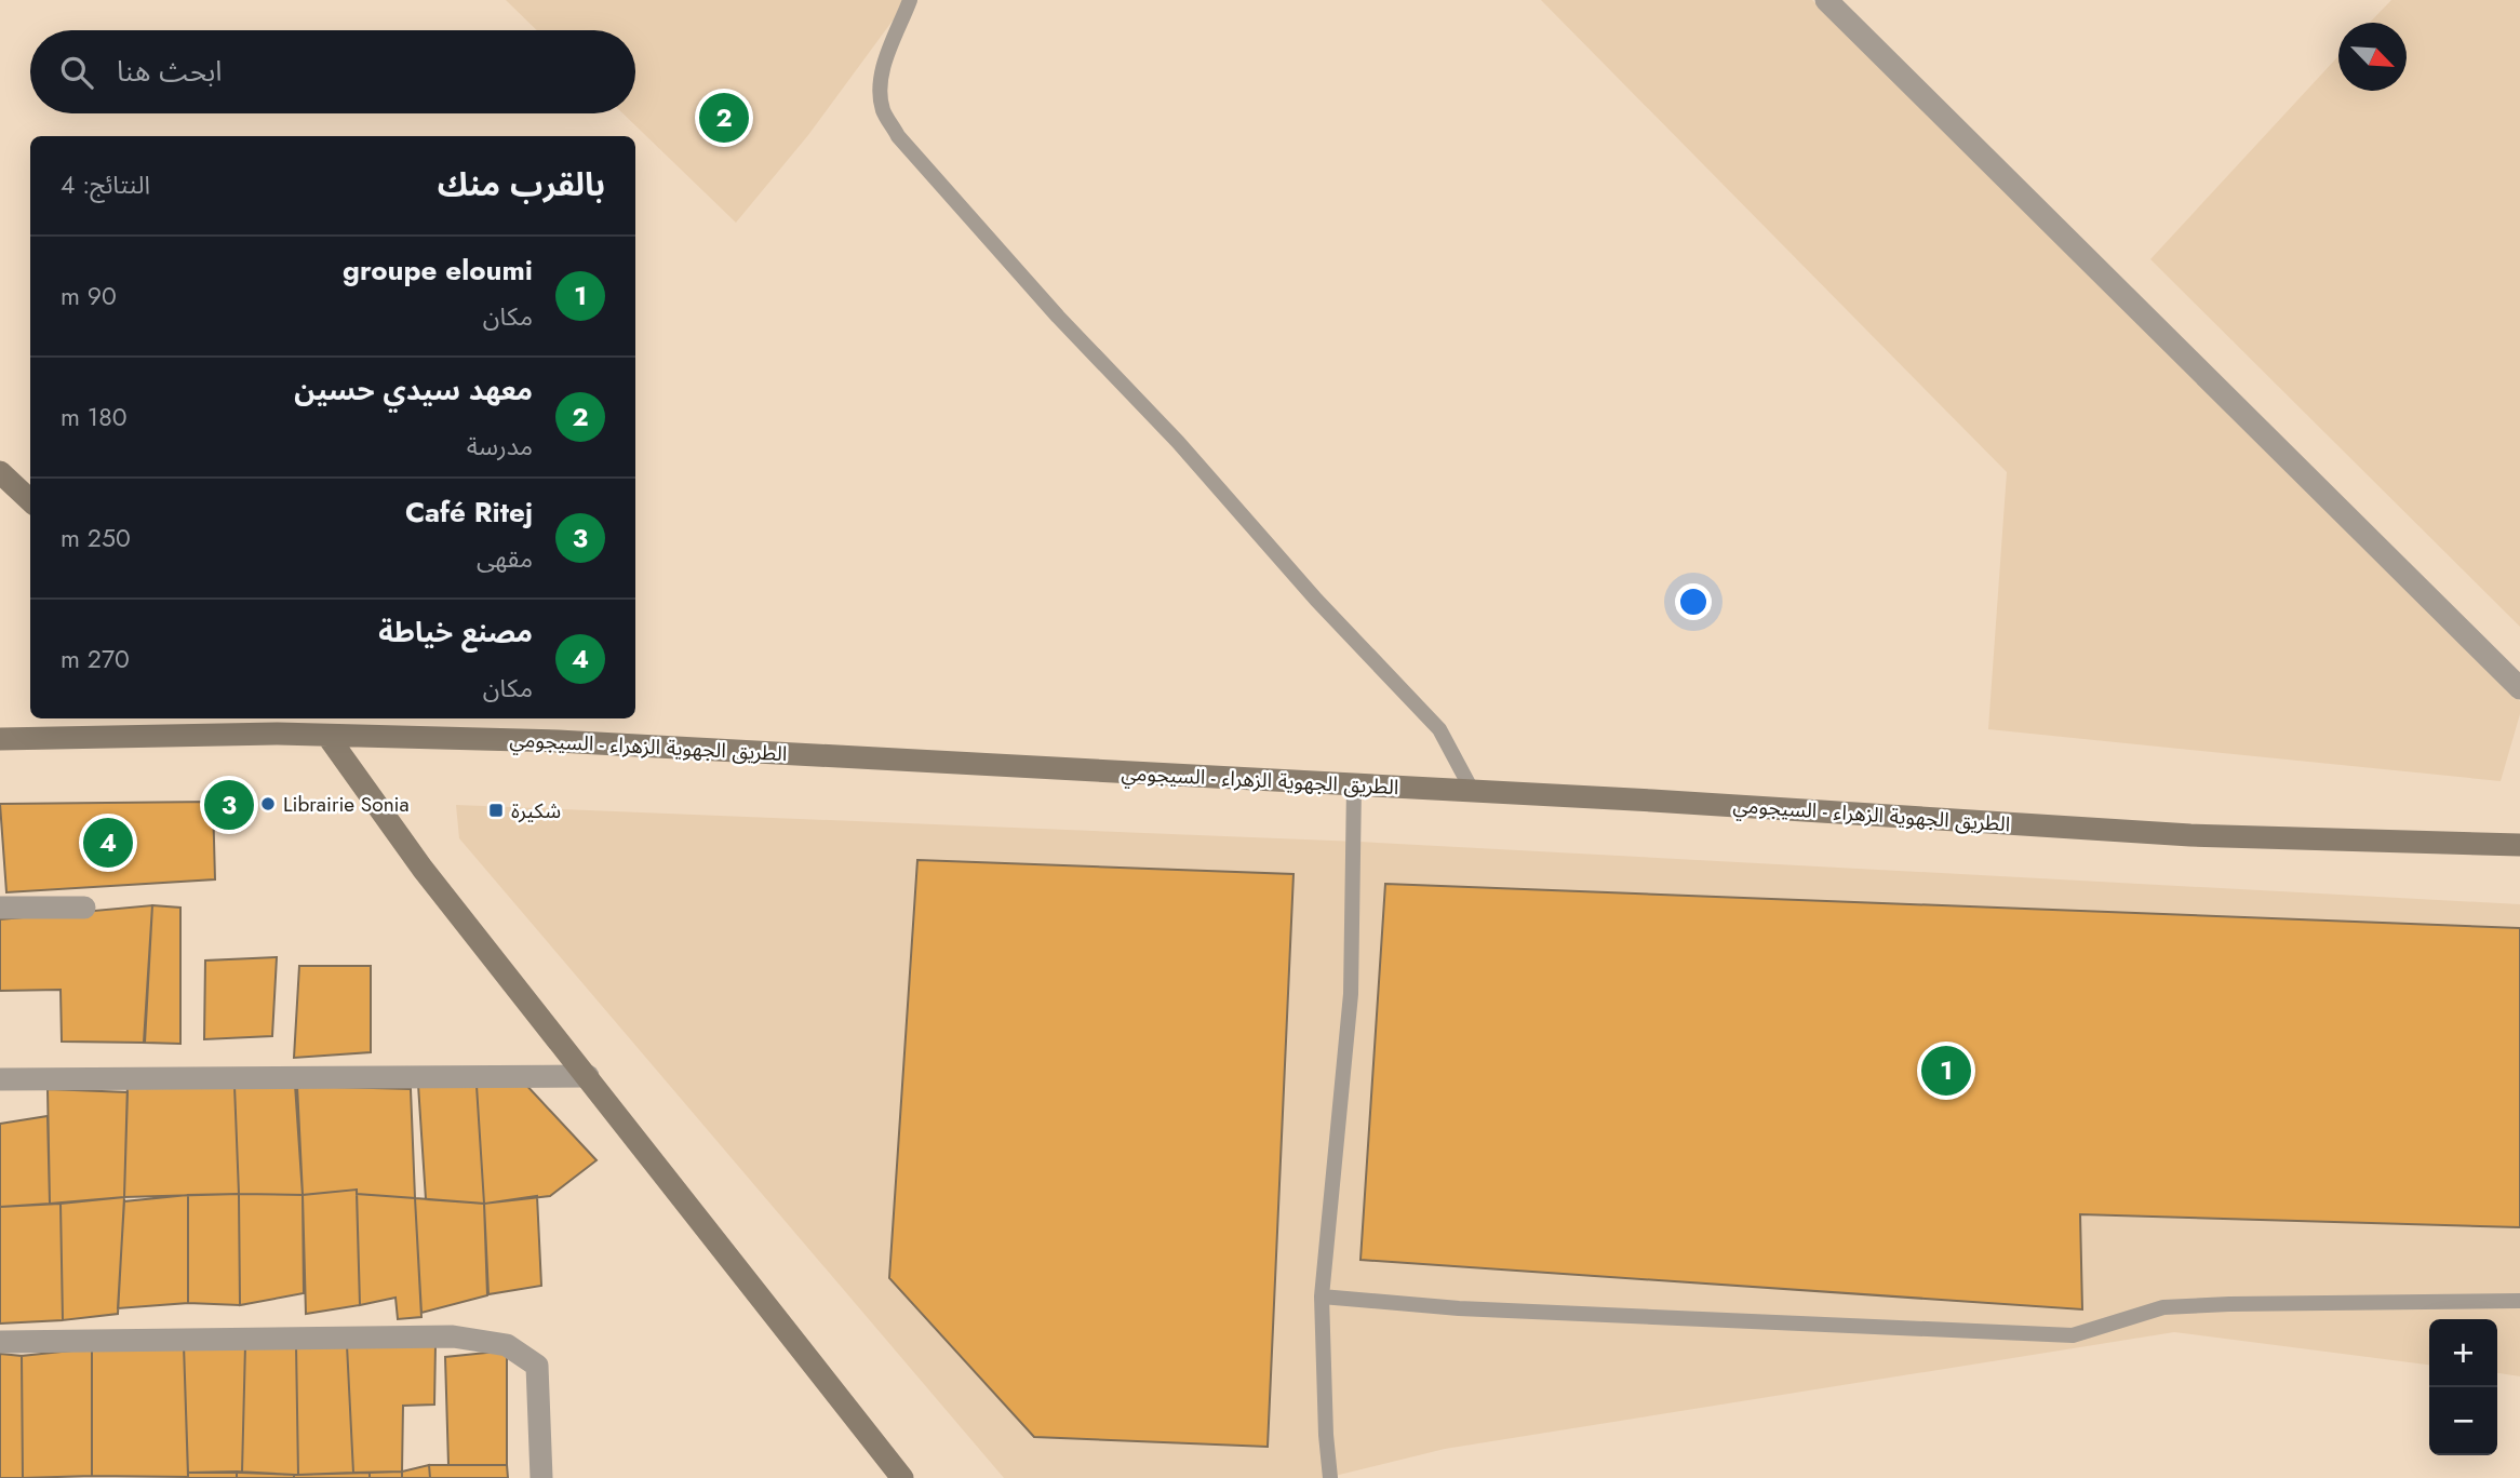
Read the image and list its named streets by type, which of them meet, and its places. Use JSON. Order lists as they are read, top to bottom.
{
  "streets": {
    "main road": ["الطريق الجهوية الزهراء - السيجومي"]
  },
  "places": {
    "other": ["Librairie Sonia"],
    "transit": ["شكيرة"]
  },
  "north": "bottom right",
  "page": {
    "search": "ابحث هنا",
    "pins": [
      "2",
      "3",
      "4",
      "1"
    ],
    "heading": ["بالقرب منك", "النتائج: 4"],
    "list": [
      {
        "mark": "1",
        "name": "groupe eloumi",
        "note": "مكان",
        "value": "90 m"
      },
      {
        "mark": "2",
        "name": "معهد سيدي حسين",
        "note": "مدرسة",
        "value": "180 m"
      },
      {
        "mark": "3",
        "name": "Café Ritej",
        "note": "مقهى",
        "value": "250 m"
      },
      {
        "mark": "4",
        "name": "مصنع خياطة",
        "note": "مكان",
        "value": "270 m"
      }
    ],
    "map_buttons": ["+", "−"]
  }
}
